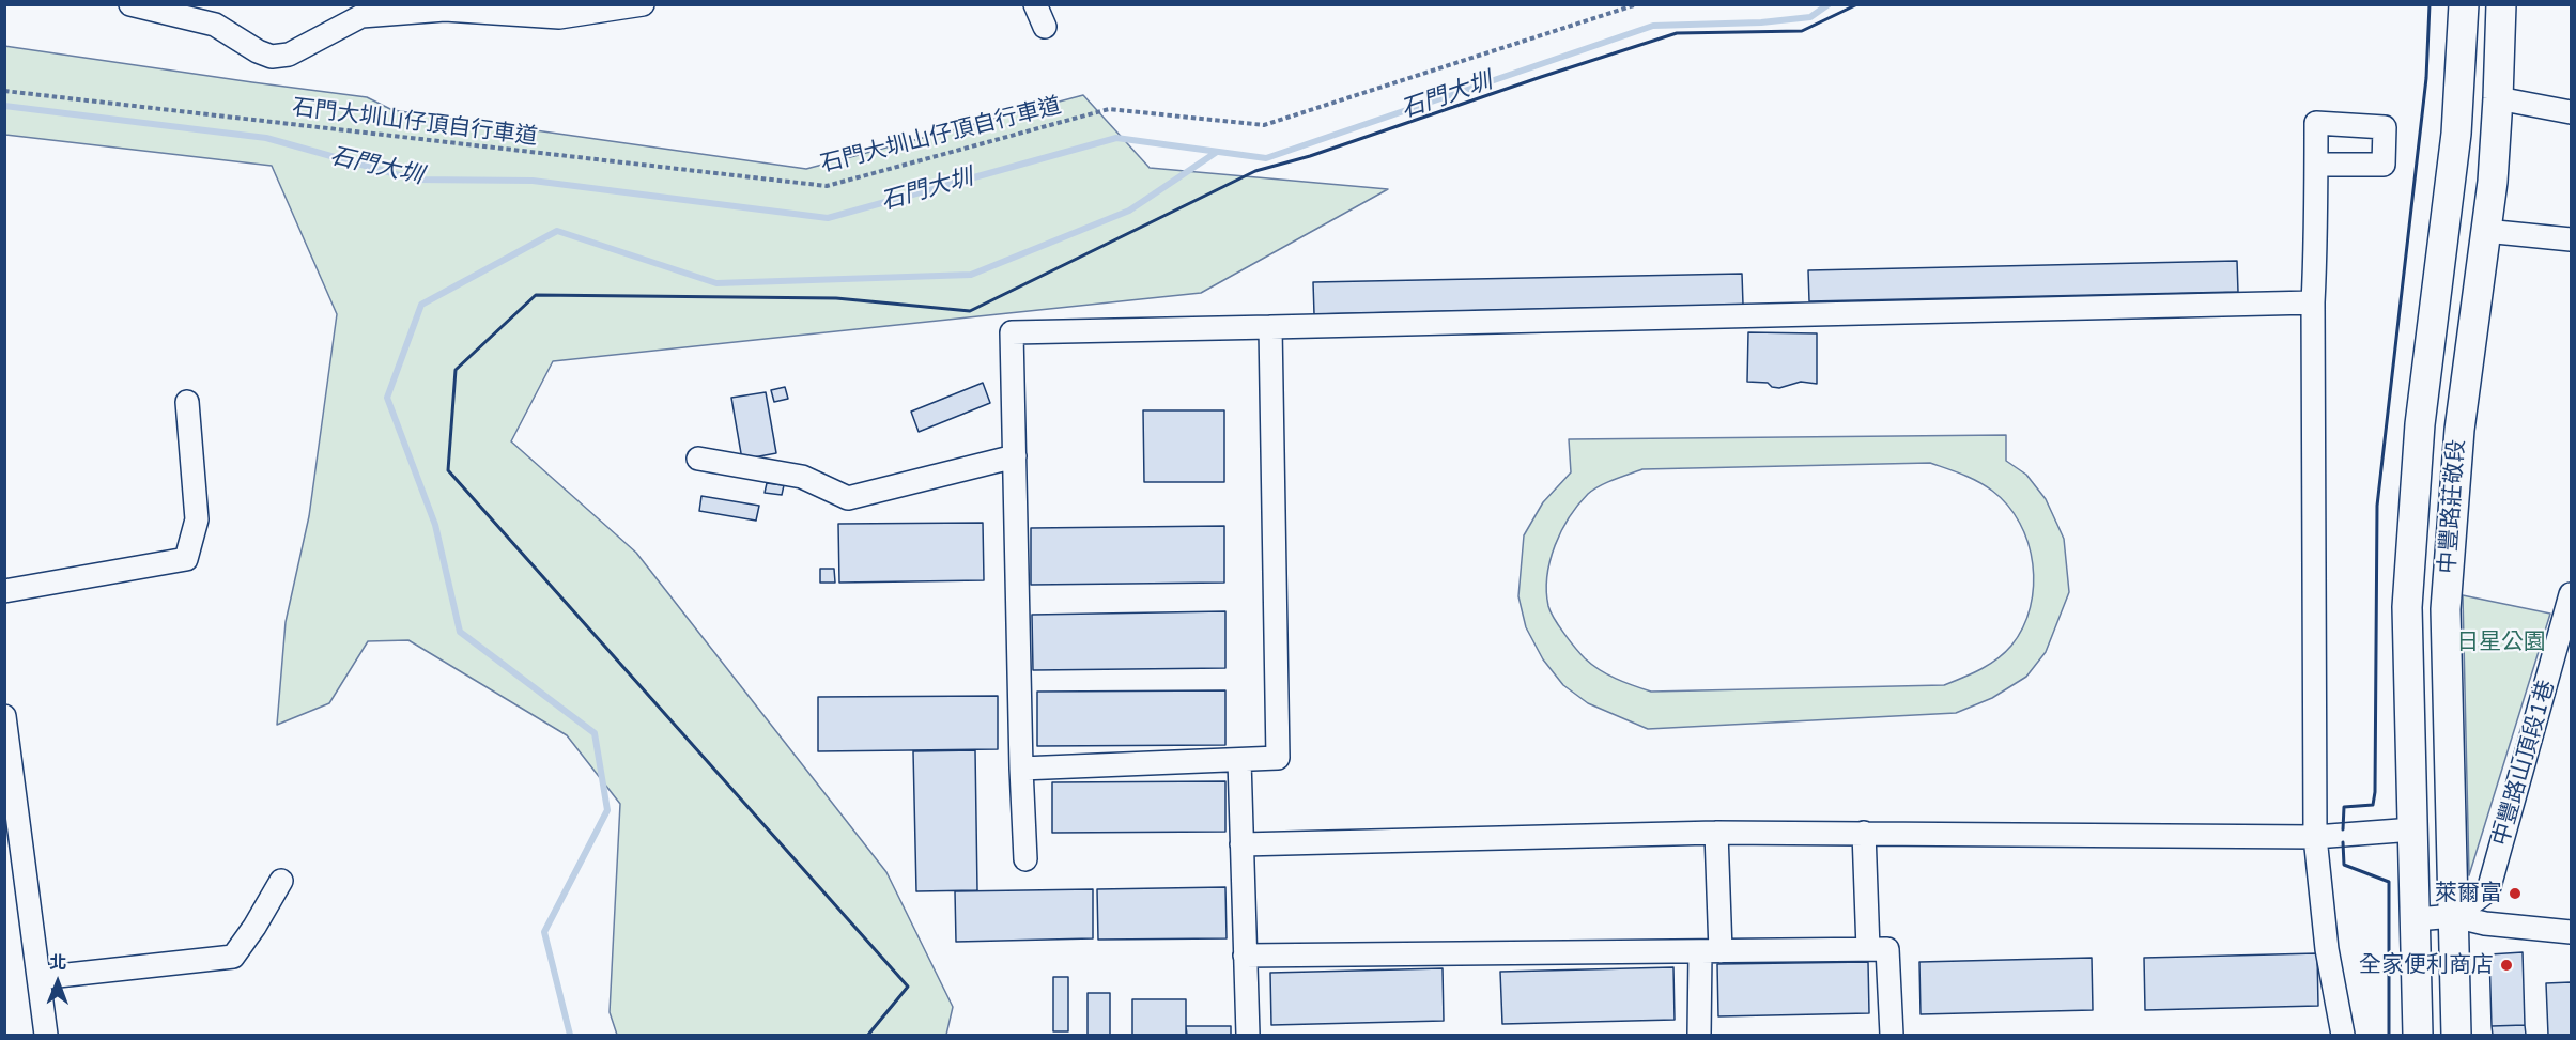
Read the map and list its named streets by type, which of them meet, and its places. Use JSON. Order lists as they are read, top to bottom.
{
  "streets": {
    "main road": ["中豐路莊敬段"],
    "street": ["中豐路山頂段1巷"],
    "path": ["石門大圳山仔頂自行車道"]
  },
  "crossings": [
    ["中豐路莊敬段", "中豐路山頂段1巷"]
  ],
  "water": ["石門大圳"],
  "parks": ["日星公園"],
  "places": ["萊爾富", "全家便利商店"],
  "north": "top"
}
